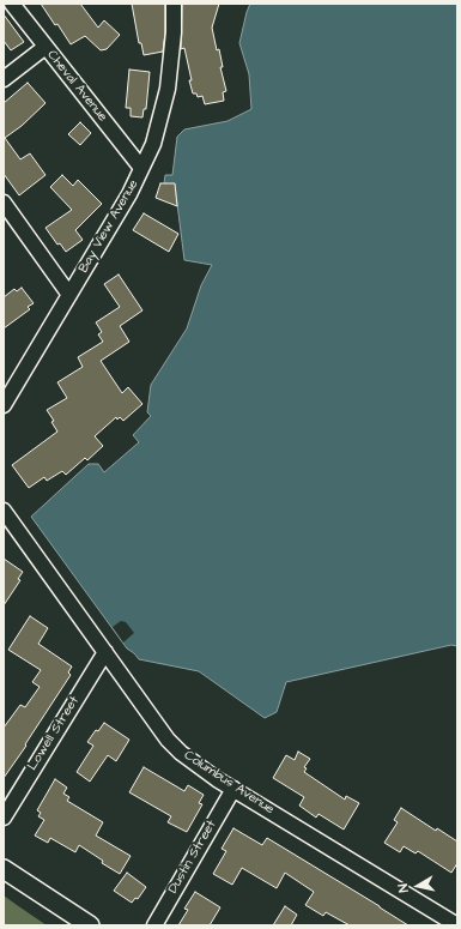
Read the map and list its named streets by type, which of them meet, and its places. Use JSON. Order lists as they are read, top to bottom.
{
  "streets": {
    "street": [
      "Cheval Avenue",
      "Bay View Avenue",
      "Lowell Street",
      "Columbus Avenue",
      "Dustin Street"
    ]
  },
  "crossings": [
    ["Cheval Avenue", "Bay View Avenue"],
    ["Lowell Street", "Columbus Avenue"],
    ["Columbus Avenue", "Dustin Street"]
  ],
  "north": "left"
}
